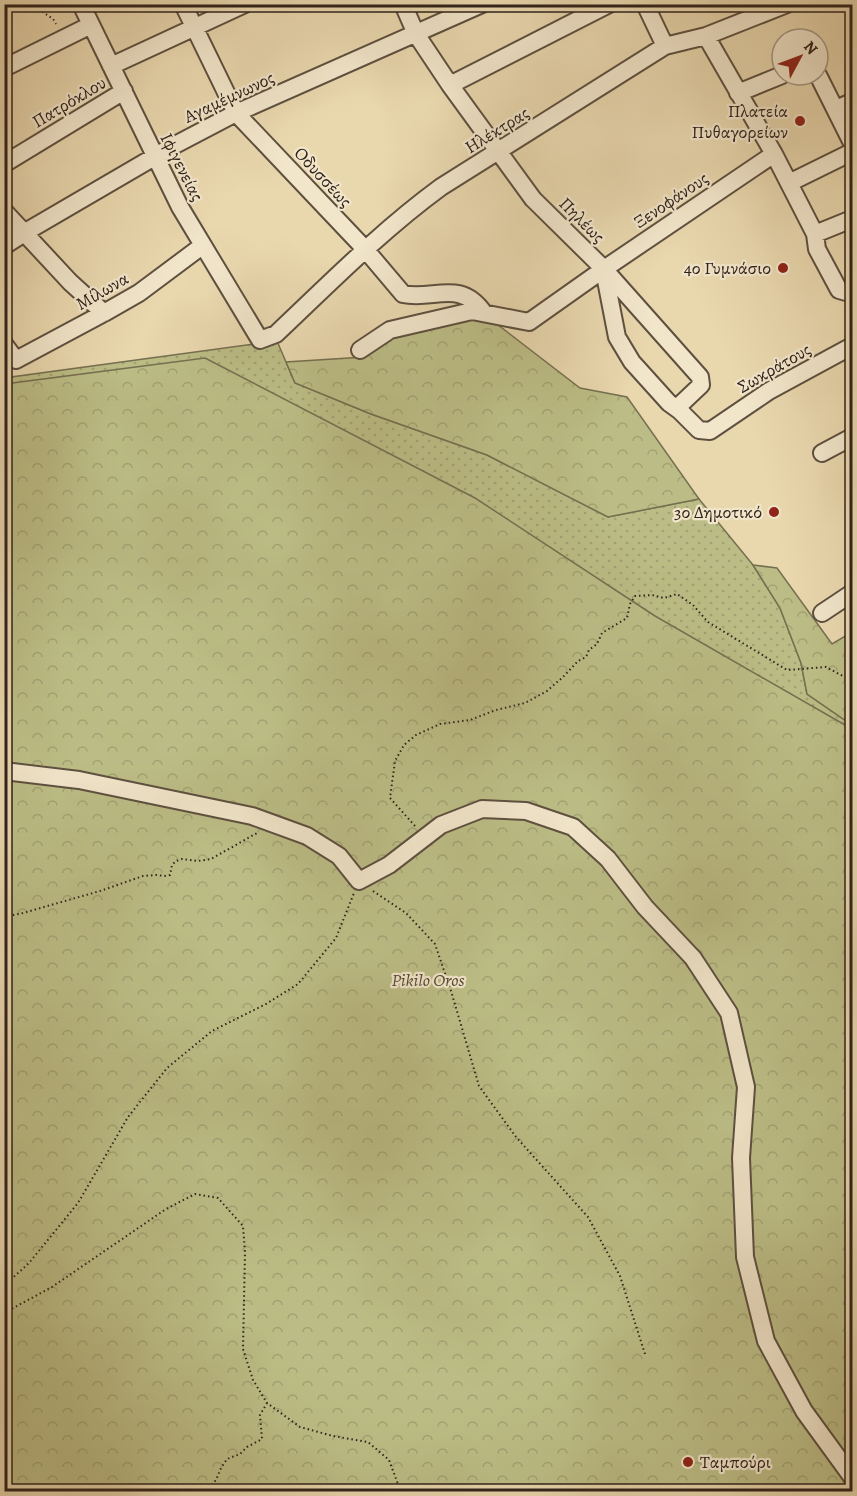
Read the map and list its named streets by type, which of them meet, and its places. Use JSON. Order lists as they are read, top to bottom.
{
  "streets": {
    "street": [
      "Αγαμέμνωνος",
      "Πατρόκλου",
      "Ηλέκτρας",
      "Ιφιγενείας",
      "Οδυσσέως",
      "Ξενοφάνους",
      "Πηλέως",
      "Μίλωνα",
      "Σωκράτους"
    ]
  },
  "crossings": [
    ["Αγαμέμνωνος", "Ιφιγενείας"],
    ["Αγαμέμνωνος", "Οδυσσέως"],
    ["Αγαμέμνωνος", "Πηλέως"],
    ["Πατρόκλου", "Ιφιγενείας"],
    ["Ηλέκτρας", "Ιφιγενείας"],
    ["Ηλέκτρας", "Οδυσσέως"],
    ["Ηλέκτρας", "Πηλέως"],
    ["Ιφιγενείας", "Μίλωνα"],
    ["Οδυσσέως", "Ξενοφάνους"],
    ["Ξενοφάνους", "Πηλέως"],
    ["Πηλέως", "Σωκράτους"]
  ],
  "parks": ["Pikilo Oros"],
  "places": [
    "Πλατεία Πυθαγορείων",
    "4ο Γυμνάσιο",
    "3ο Δημοτικό",
    "Ταμπούρι"
  ],
  "north": "top right"
}
